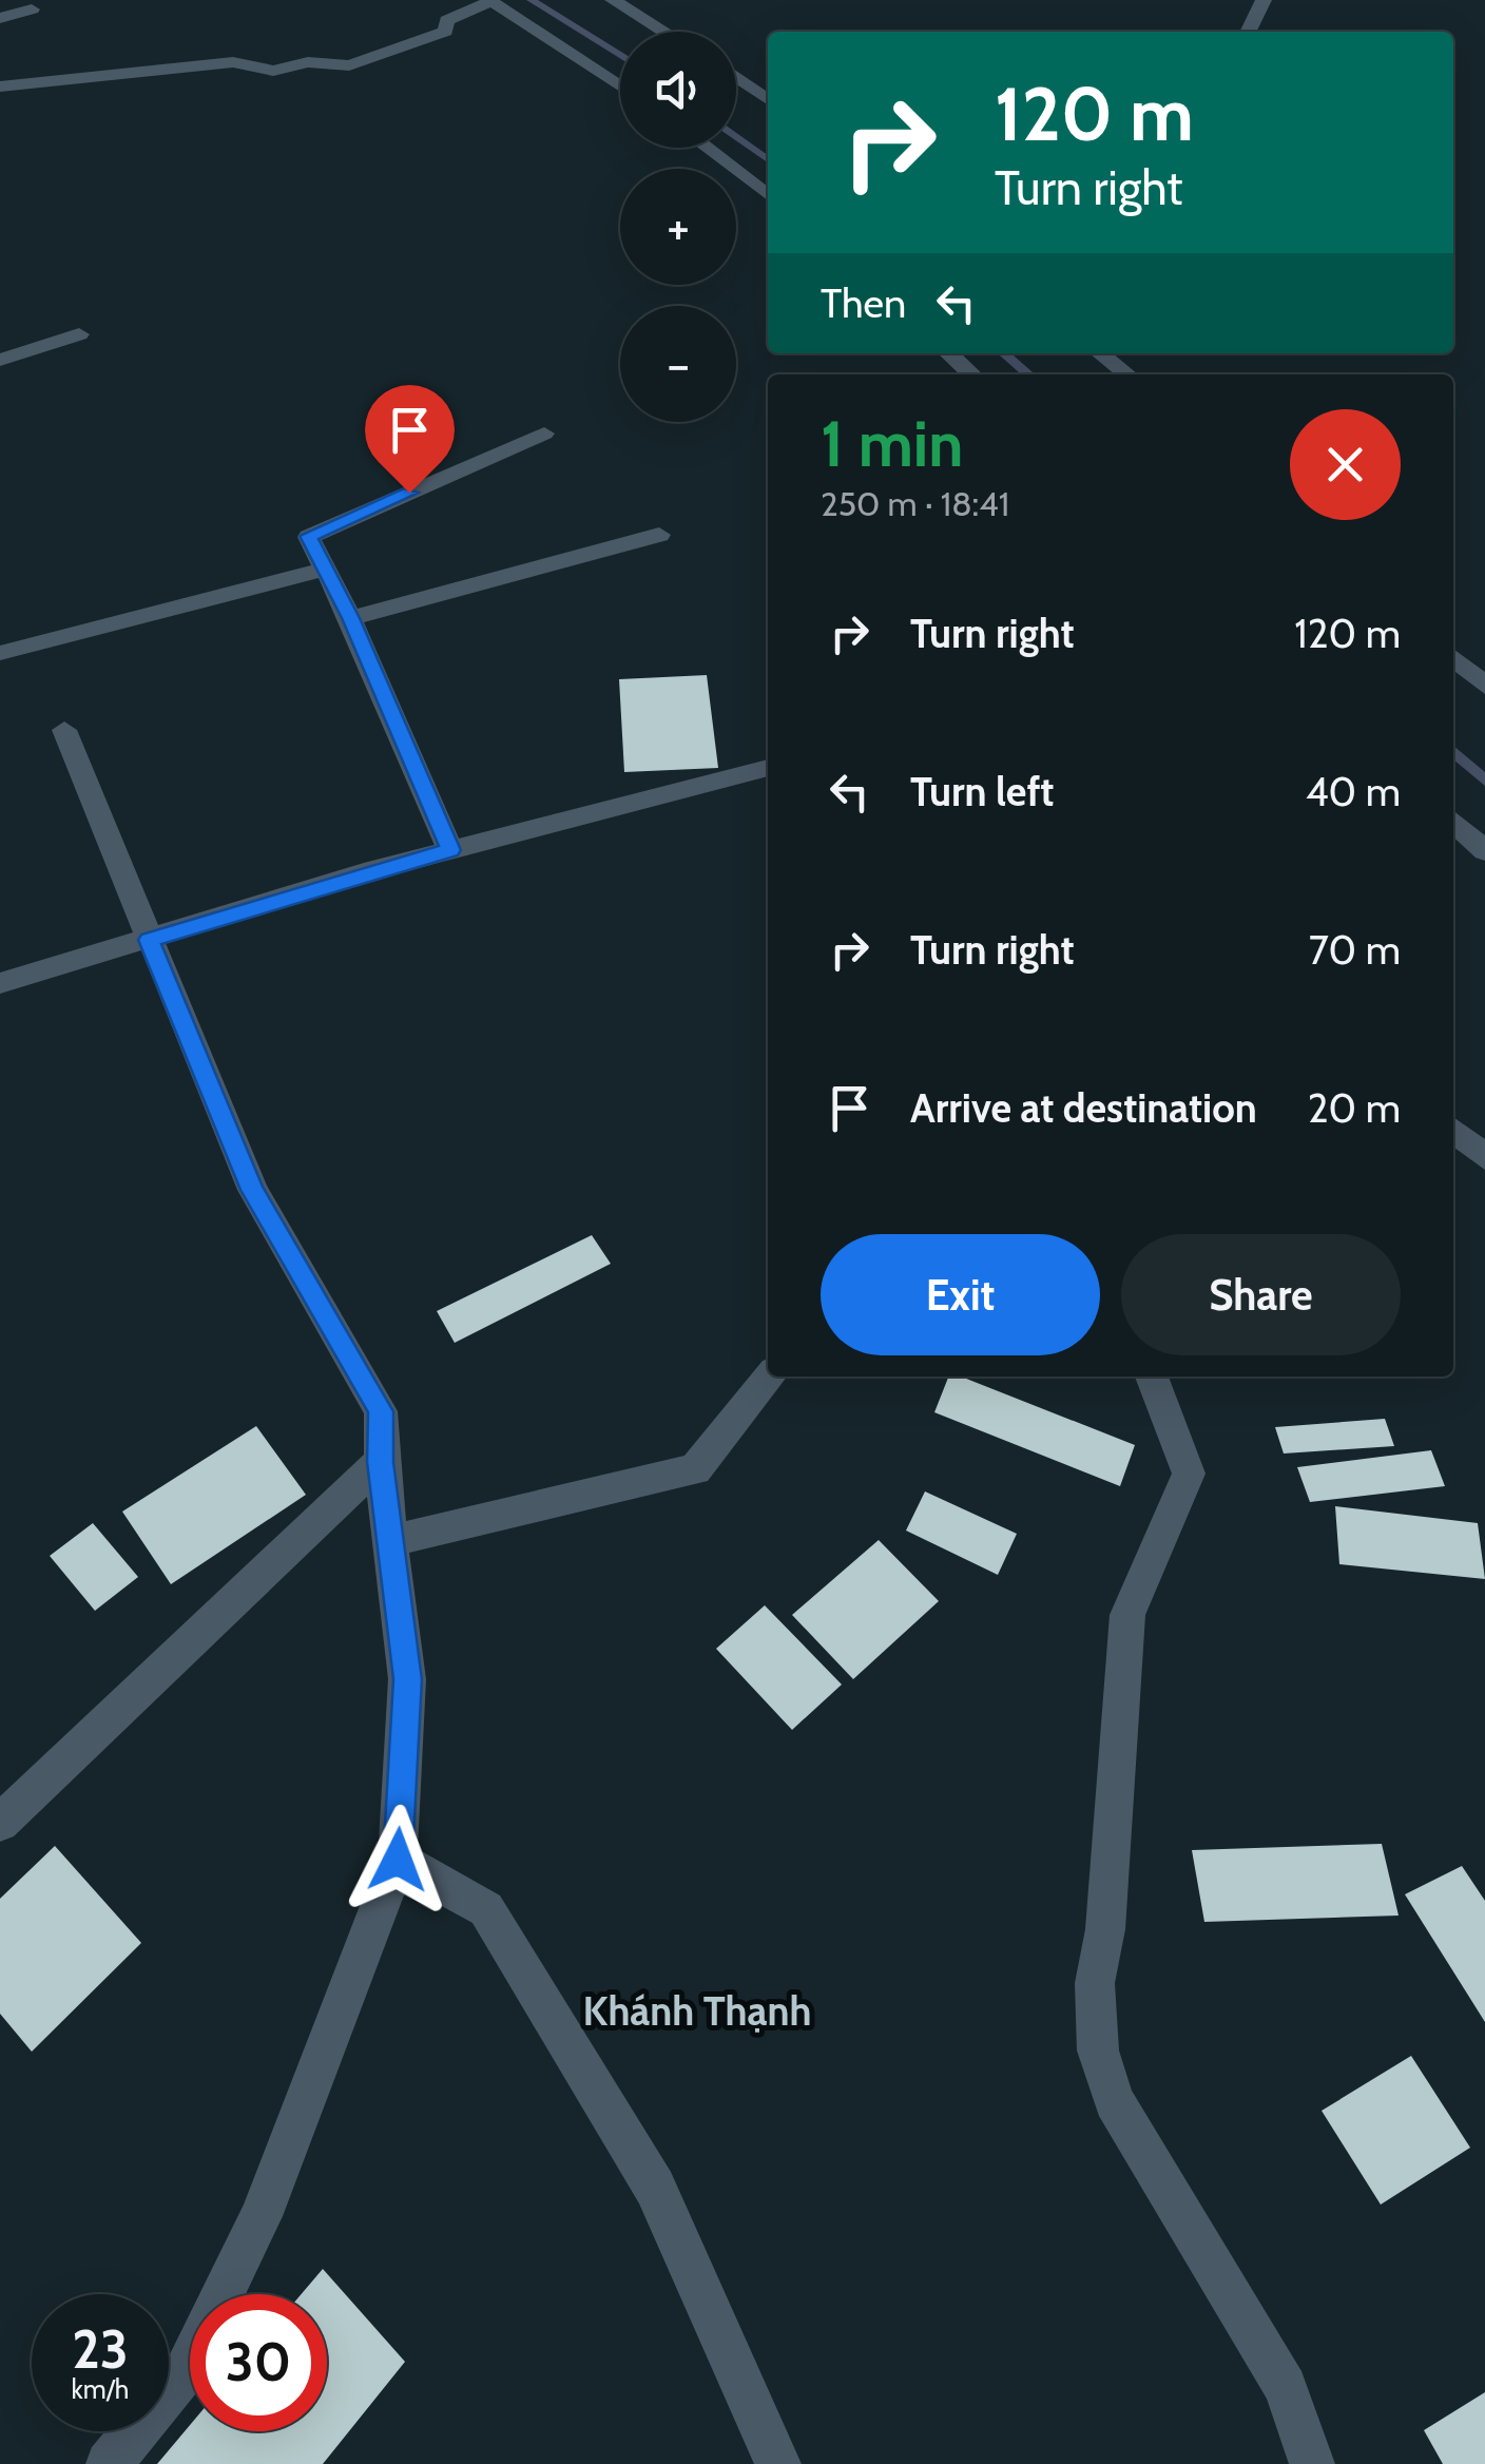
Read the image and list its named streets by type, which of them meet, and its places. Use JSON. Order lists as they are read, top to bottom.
{
  "districts": ["Khánh Thạnh"],
  "page": {
    "map_buttons": ["+", "−"],
    "turn": ["120 m", "Turn right"],
    "then": "Then",
    "heading": ["1 min", "250 m · 18:41"],
    "list": [
      {
        "name": "Turn right",
        "value": "120 m"
      },
      {
        "name": "Turn left",
        "value": "40 m"
      },
      {
        "name": "Turn right",
        "value": "70 m"
      },
      {
        "name": "Arrive at destination",
        "value": "20 m"
      }
    ],
    "buttons": ["Exit", "Share"],
    "speed": "23 km/h",
    "limit": "30"
  }
}
